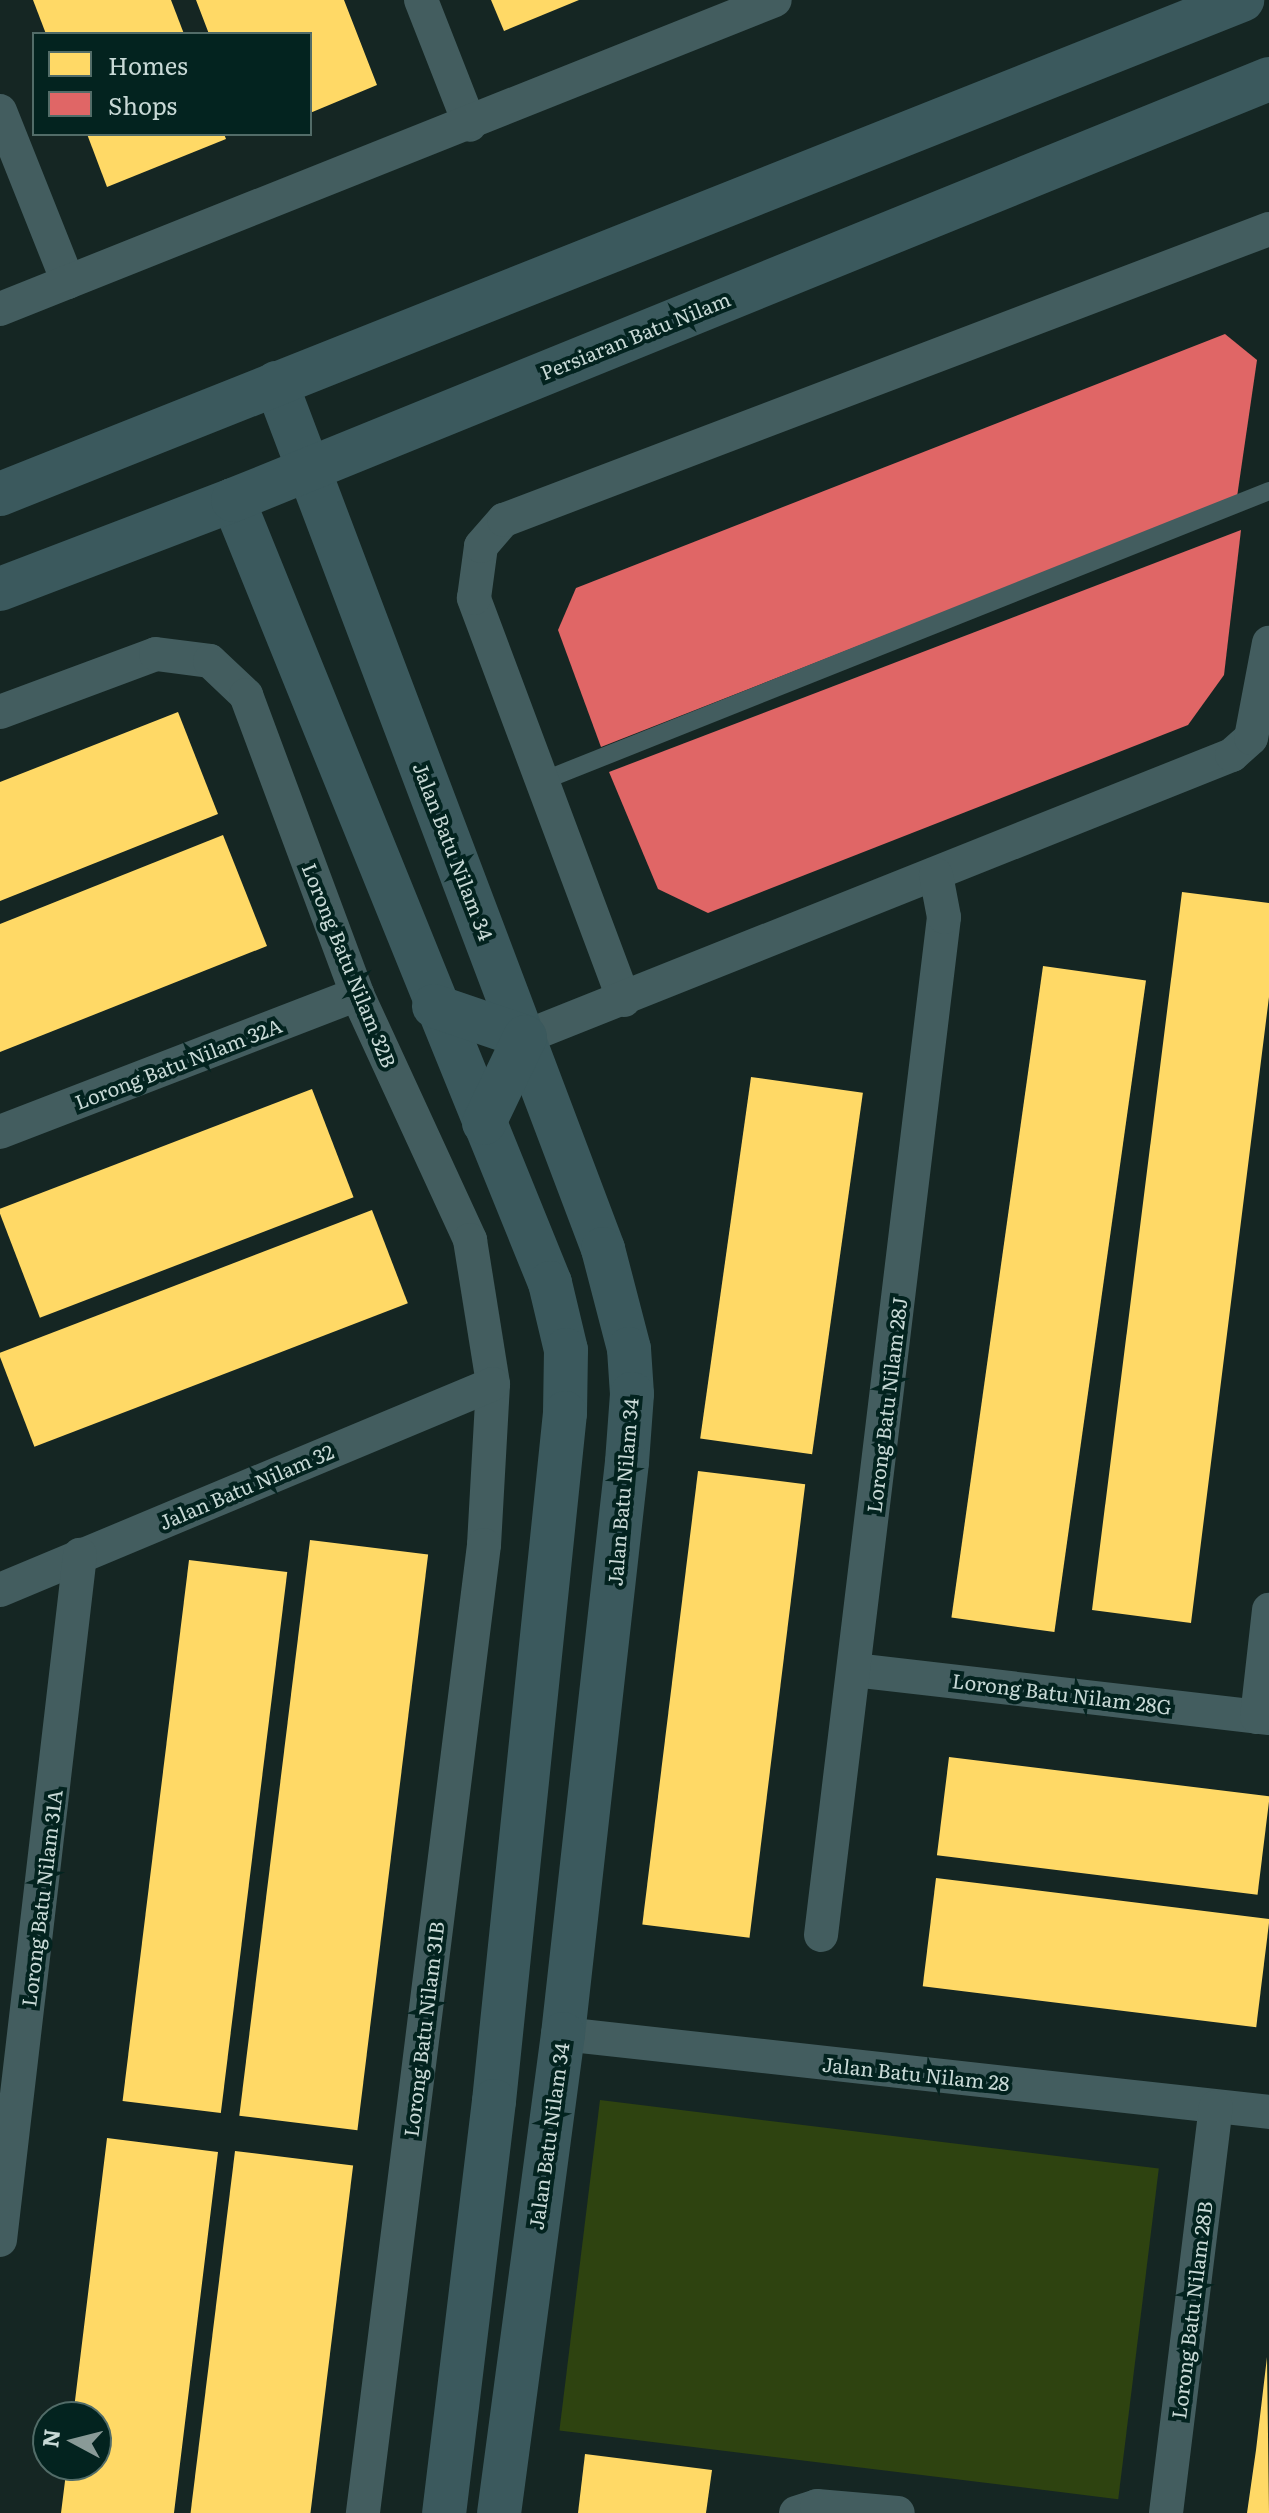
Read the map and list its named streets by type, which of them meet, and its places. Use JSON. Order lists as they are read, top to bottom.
{
  "streets": {
    "street": [
      "Persiaran Batu Nilam",
      "Jalan Batu Nilam 34",
      "Lorong Batu Nilam 32B",
      "Lorong Batu Nilam 32A",
      "Lorong Batu Nilam 28J",
      "Jalan Batu Nilam 32",
      "Lorong Batu Nilam 28G",
      "Lorong Batu Nilam 31A",
      "Lorong Batu Nilam 31B",
      "Jalan Batu Nilam 28",
      "Lorong Batu Nilam 28B"
    ]
  },
  "crossings": [
    ["Persiaran Batu Nilam", "Jalan Batu Nilam 34"],
    ["Jalan Batu Nilam 34", "Jalan Batu Nilam 28"],
    ["Lorong Batu Nilam 32B", "Lorong Batu Nilam 32A"],
    ["Lorong Batu Nilam 32B", "Jalan Batu Nilam 32"],
    ["Lorong Batu Nilam 32B", "Lorong Batu Nilam 31B"],
    ["Lorong Batu Nilam 28J", "Lorong Batu Nilam 28G"],
    ["Jalan Batu Nilam 32", "Lorong Batu Nilam 31A"],
    ["Jalan Batu Nilam 28", "Lorong Batu Nilam 28B"]
  ],
  "legend": ["Homes", "Shops"],
  "north": "left"
}
